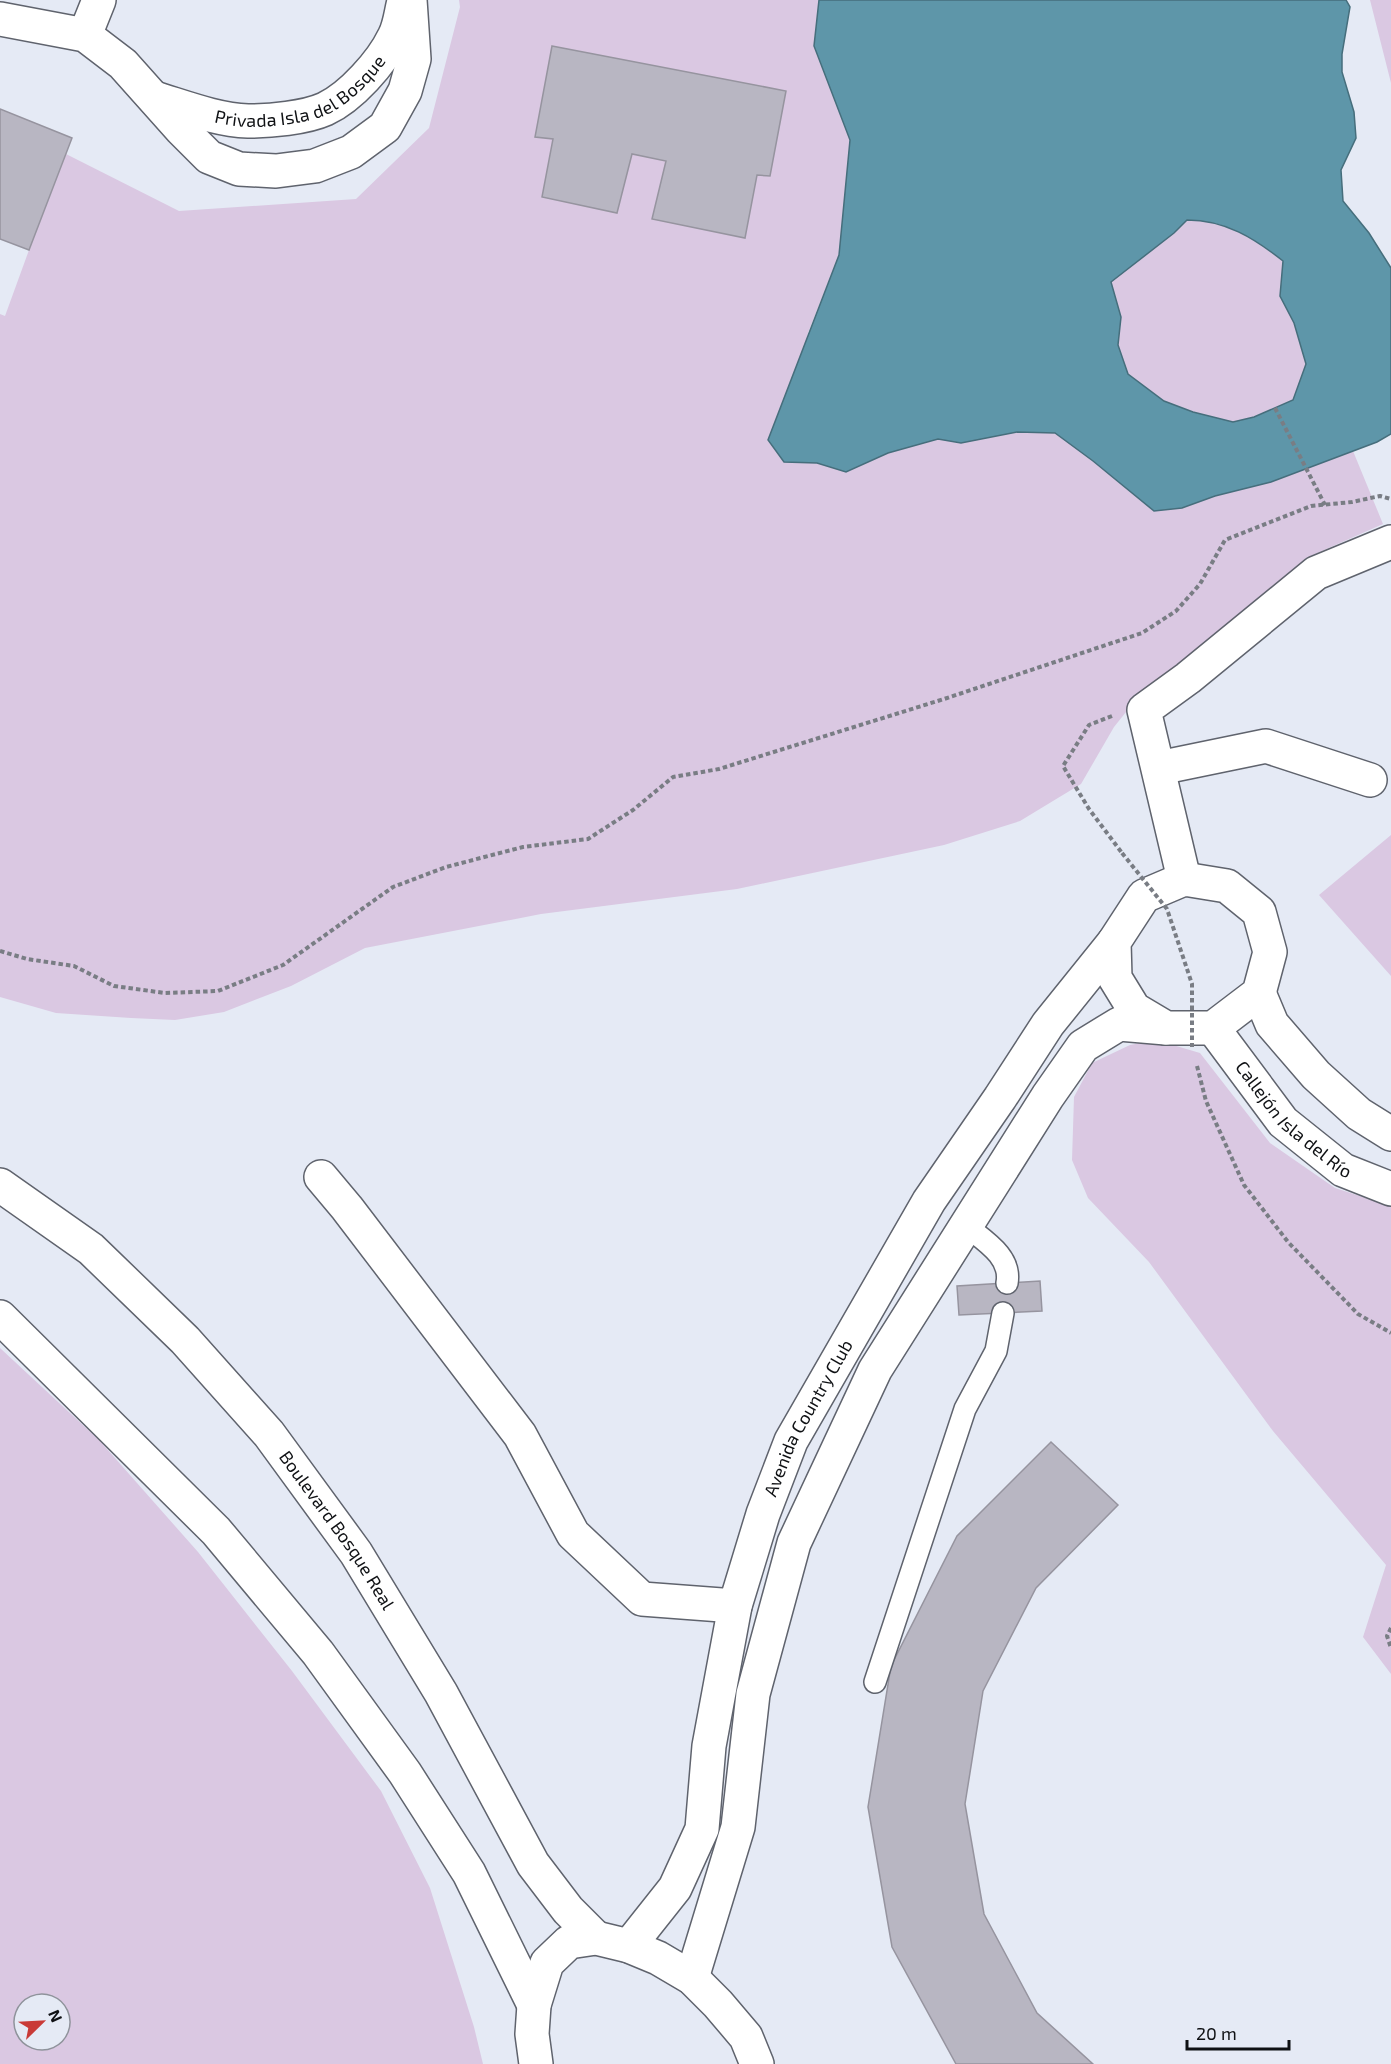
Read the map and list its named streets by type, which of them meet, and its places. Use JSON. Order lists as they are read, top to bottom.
{
  "streets": {
    "street": [
      "Privada Isla del Bosque",
      "Callejón Isla del Río",
      "Avenida Country Club",
      "Boulevard Bosque Real"
    ]
  },
  "crossings": [
    ["Callejón Isla del Río", "Avenida Country Club"]
  ],
  "scale_bar": "20 m",
  "north": "top right"
}
